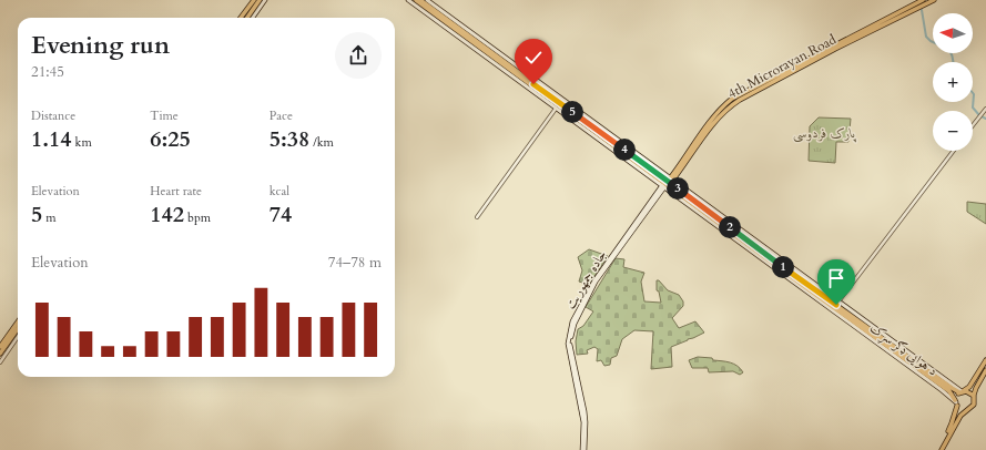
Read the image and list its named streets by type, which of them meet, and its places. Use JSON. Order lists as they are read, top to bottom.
{
  "streets": {
    "main road": ["4th Microrayan Road", "جاده جمهوریت", "د هوایی ډګر سړک"]
  },
  "crossings": [
    ["4th Microrayan Road", "جاده جمهوریت"],
    ["4th Microrayan Road", "د هوایی ډګر سړک"],
    ["جاده جمهوریت", "د هوایی ډګر سړک"]
  ],
  "parks": ["پارک فردوسی"],
  "north": "left",
  "page": {
    "map_buttons": ["+", "−"],
    "heading": ["Evening run", "21:45"],
    "stats": [
      ["Distance", "1.14 km"],
      ["Time", "6:25"],
      ["Pace", "5:38 /km"],
      ["Elevation", "5 m"],
      ["Heart rate", "142 bpm"],
      ["kcal", "74"]
    ],
    "pins": [
      "5",
      "4",
      "3",
      "2",
      "1"
    ],
    "chart": ["Elevation", "74–78 m"]
  }
}
